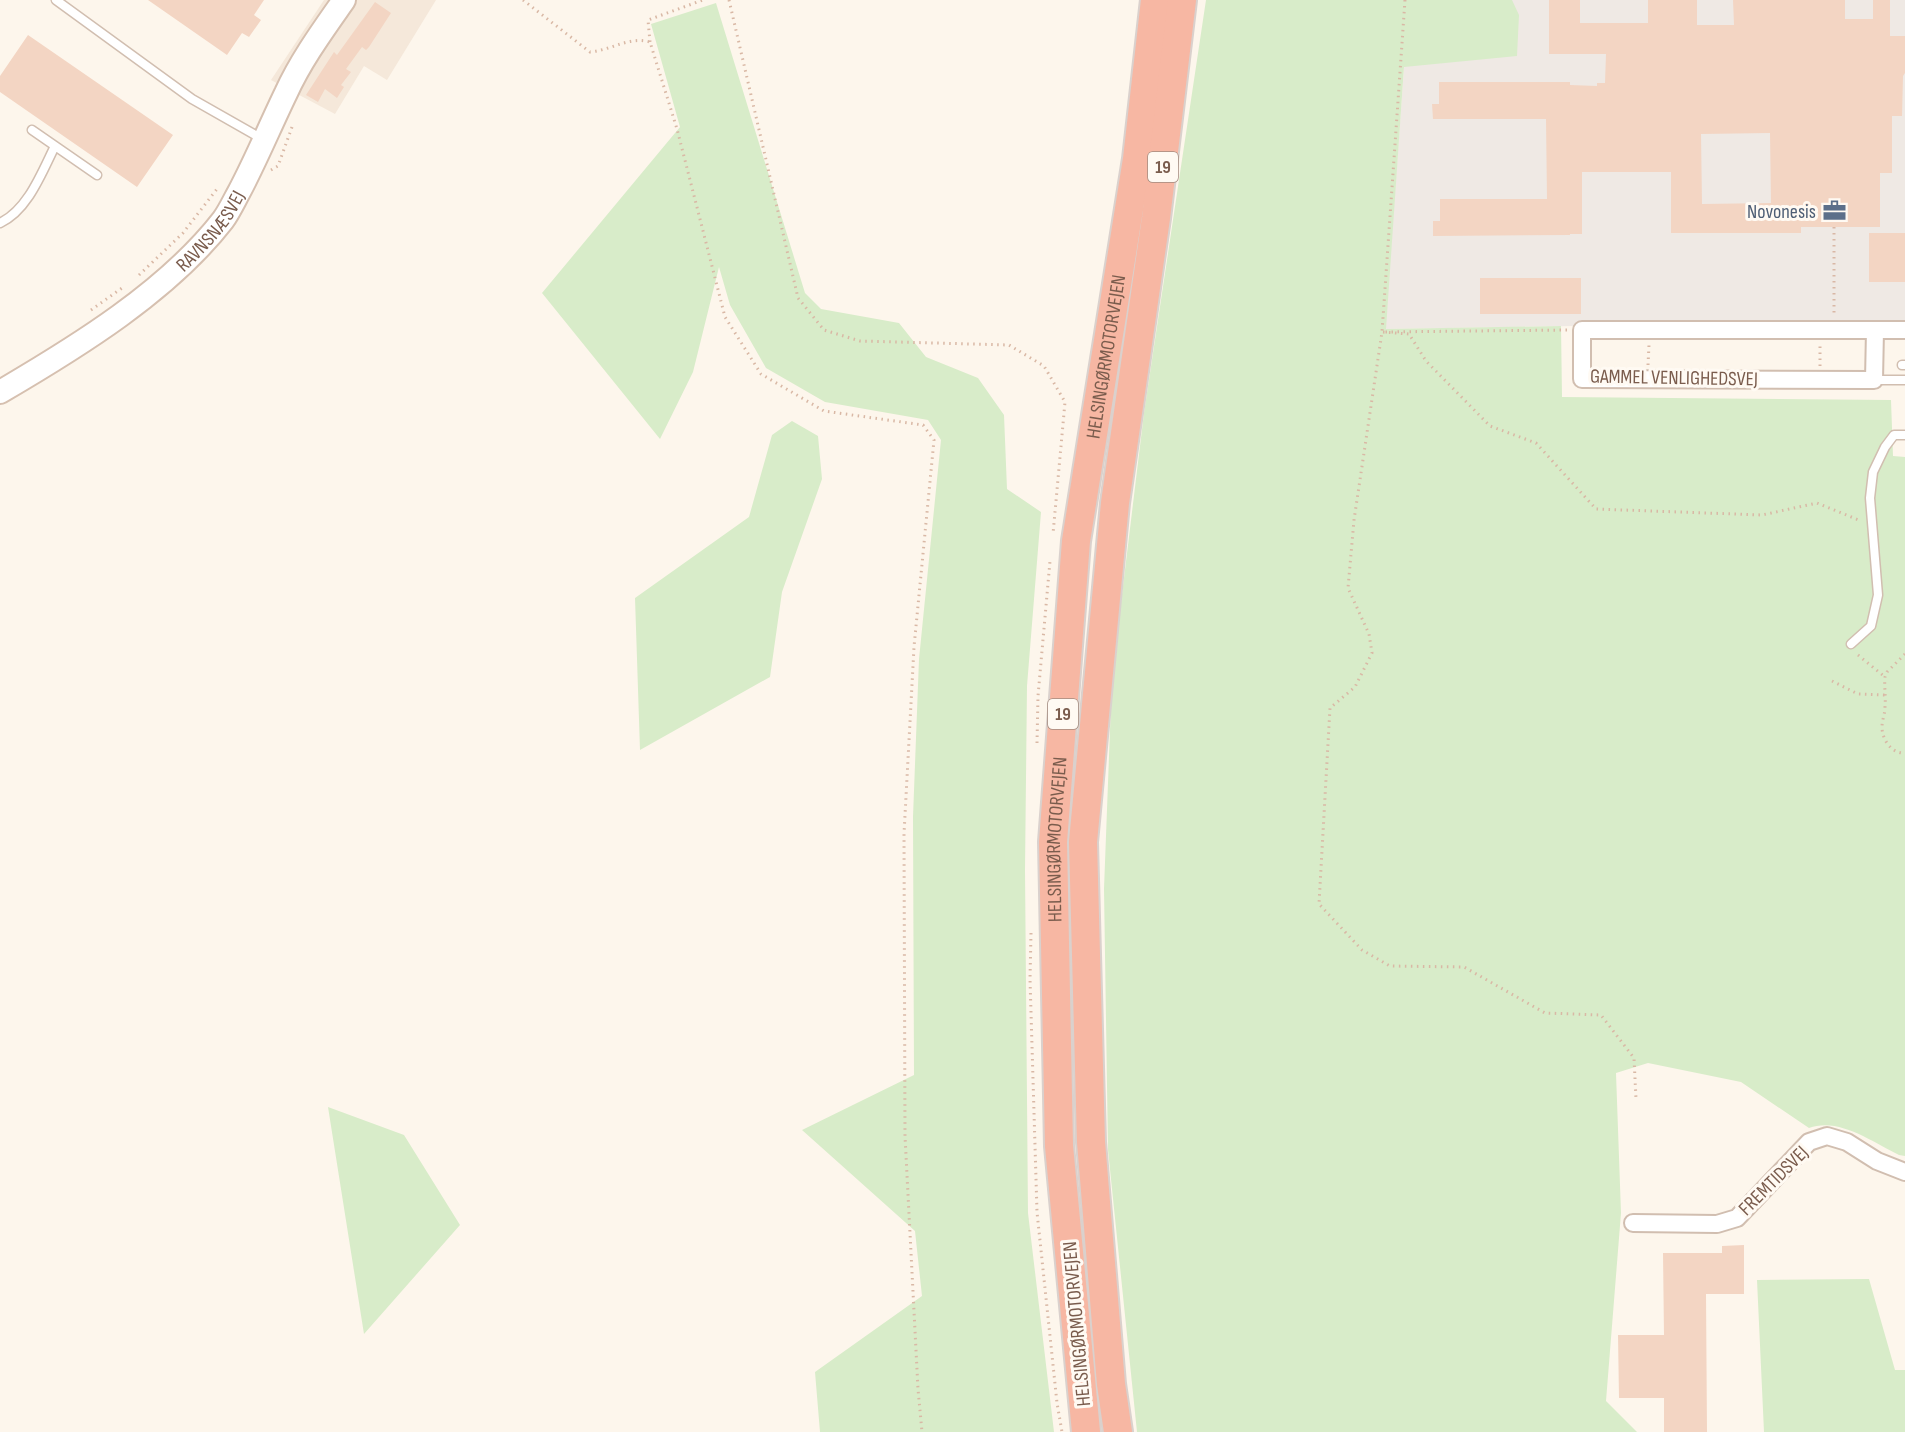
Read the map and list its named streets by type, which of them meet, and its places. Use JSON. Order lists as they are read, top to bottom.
{
  "streets": {
    "highway": ["19", "HELSINGØRMOTORVEJEN"],
    "main road": ["RAVNSNÆSVEJ"],
    "street": ["GAMMEL VENLIGHEDSVEJ", "FREMTIDSVEJ"]
  },
  "places": {
    "office": ["Novonesis"]
  }
}
